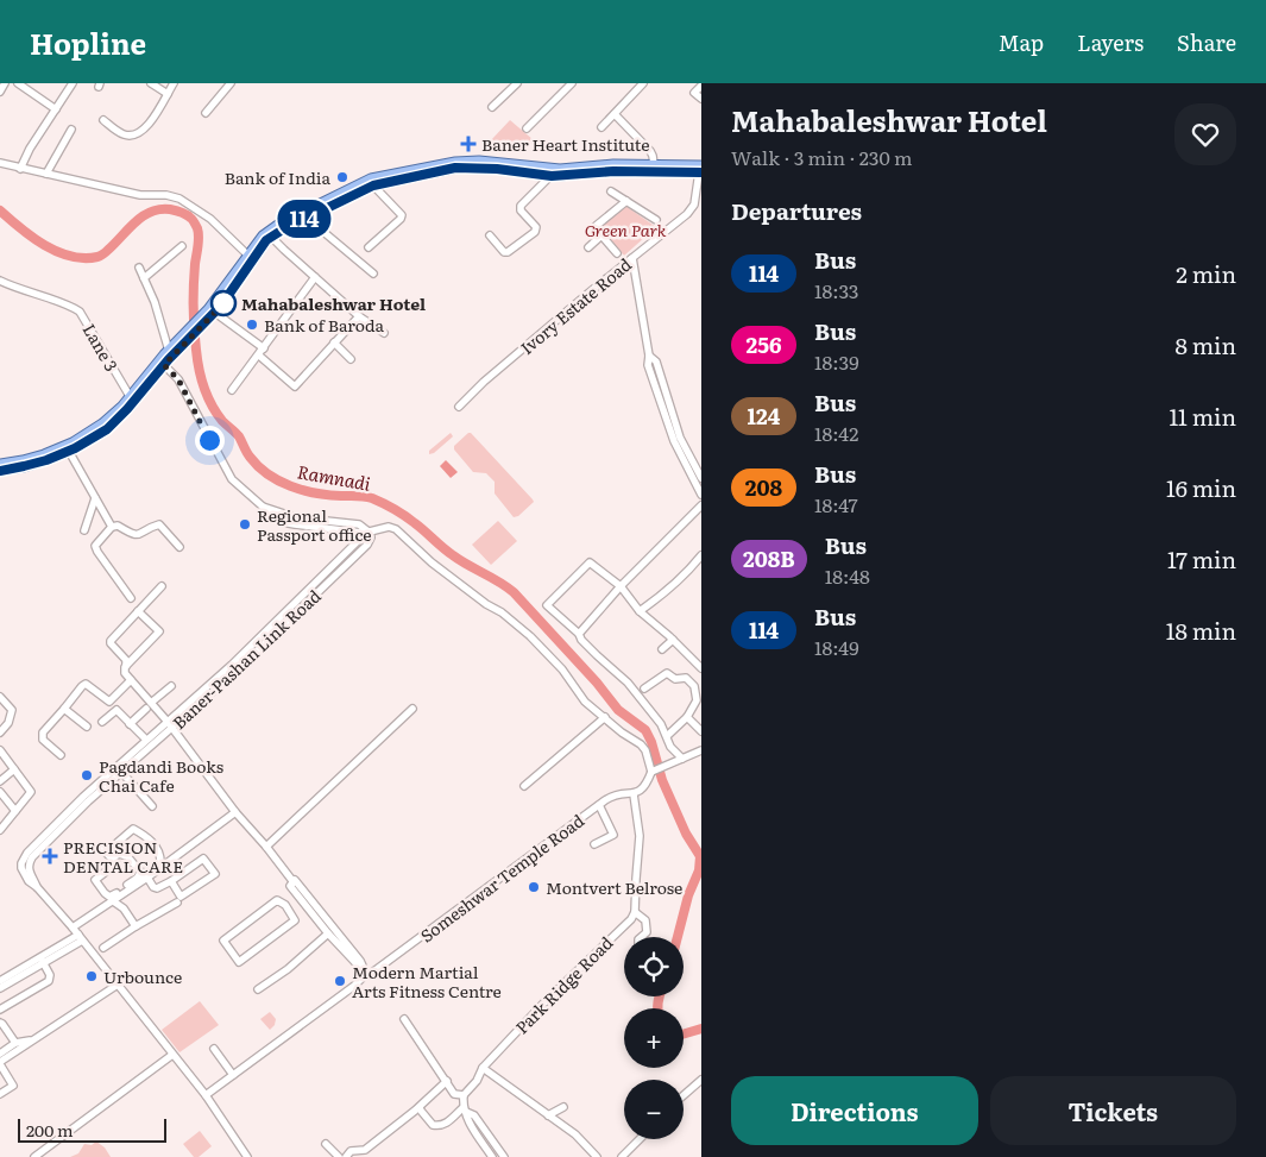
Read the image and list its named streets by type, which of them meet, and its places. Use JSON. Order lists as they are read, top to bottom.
{
  "streets": {
    "street": [
      "Ivory Estate Road",
      "Lane 3",
      "Baner-Pashan Link Road",
      "Someshwar Temple Road",
      "Park Ridge Road"
    ]
  },
  "water": ["Ramnadi"],
  "parks": ["Green Park"],
  "places": {
    "health": ["Baner Heart Institute", "PRECISION DENTAL CARE"],
    "other": [
      "Bank of India",
      "Mahabaleshwar Hotel",
      "Bank of Baroda",
      "Regional Passport office",
      "Pagdandi Books Chai Cafe",
      "Montvert Belrose",
      "Urbounce",
      "Modern Martial Arts Fitness Centre"
    ]
  },
  "lines": ["bus line 114"],
  "scale_bar": "200 m",
  "page": {
    "header": "Hopline",
    "nav": ["Map", "Layers", "Share"],
    "on_map": "114",
    "heading": [
      ["Mahabaleshwar Hotel", "Walk · 3 min · 230 m"],
      "Departures"
    ],
    "list": [
      {
        "mark": "114",
        "name": "Bus",
        "note": "18:33",
        "value": "2 min"
      },
      {
        "mark": "256",
        "name": "Bus",
        "note": "18:39",
        "value": "8 min"
      },
      {
        "mark": "124",
        "name": "Bus",
        "note": "18:42",
        "value": "11 min"
      },
      {
        "mark": "208",
        "name": "Bus",
        "note": "18:47",
        "value": "16 min"
      },
      {
        "mark": "208B",
        "name": "Bus",
        "note": "18:48",
        "value": "17 min"
      },
      {
        "mark": "114",
        "name": "Bus",
        "note": "18:49",
        "value": "18 min"
      }
    ],
    "map_buttons": ["+", "−"],
    "buttons": ["Directions", "Tickets"],
    "scale": "200 m"
  }
}
